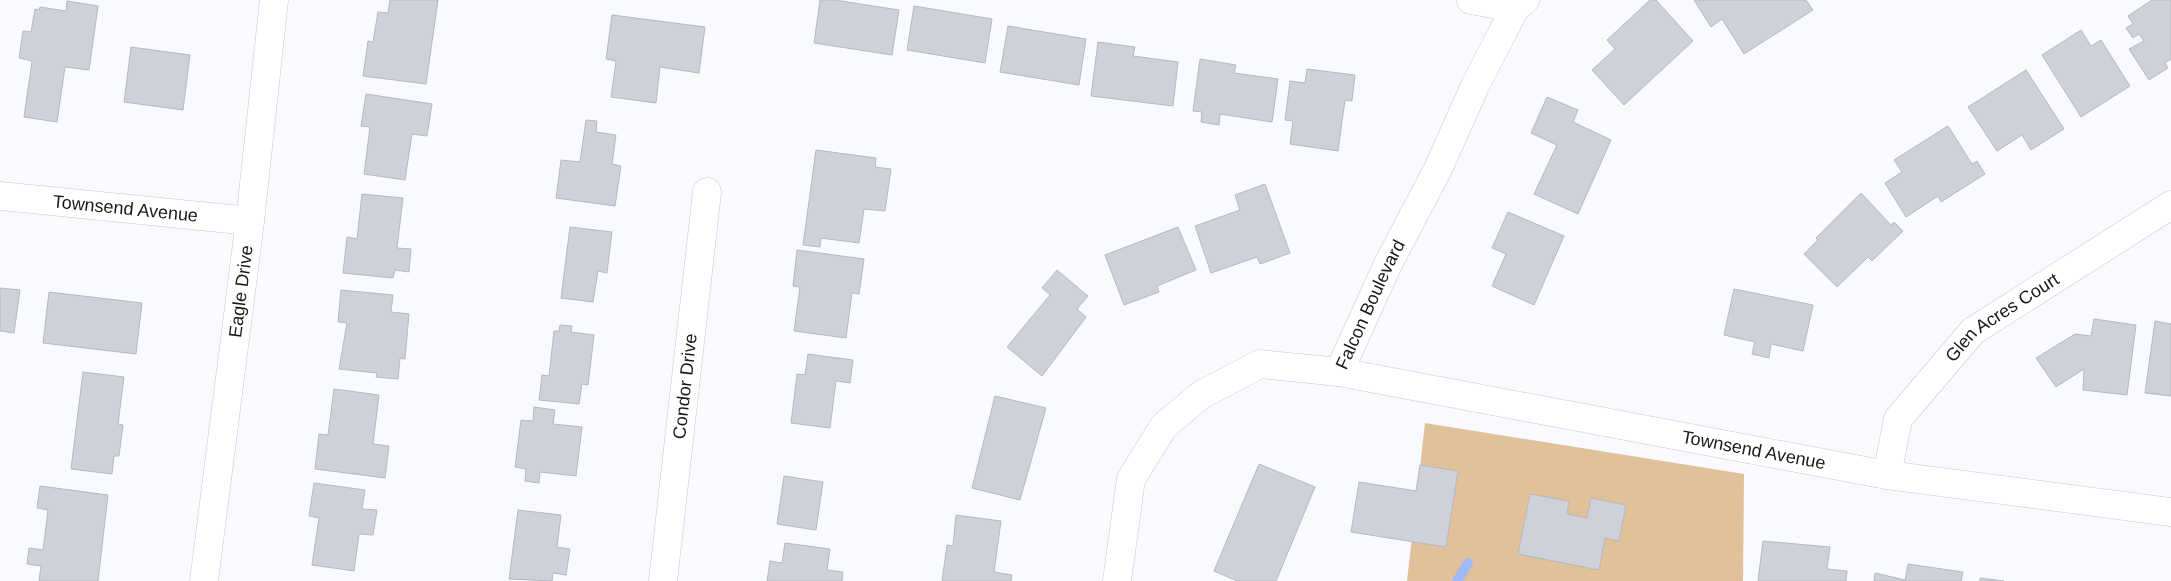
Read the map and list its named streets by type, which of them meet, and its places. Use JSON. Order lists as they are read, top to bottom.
{
  "streets": {
    "street": [
      "Townsend Avenue",
      "Eagle Drive",
      "Falcon Boulevard",
      "Glen Acres Court",
      "Condor Drive"
    ]
  },
  "crossings": [
    ["Townsend Avenue", "Eagle Drive"],
    ["Townsend Avenue", "Falcon Boulevard"],
    ["Townsend Avenue", "Glen Acres Court"]
  ]
}
